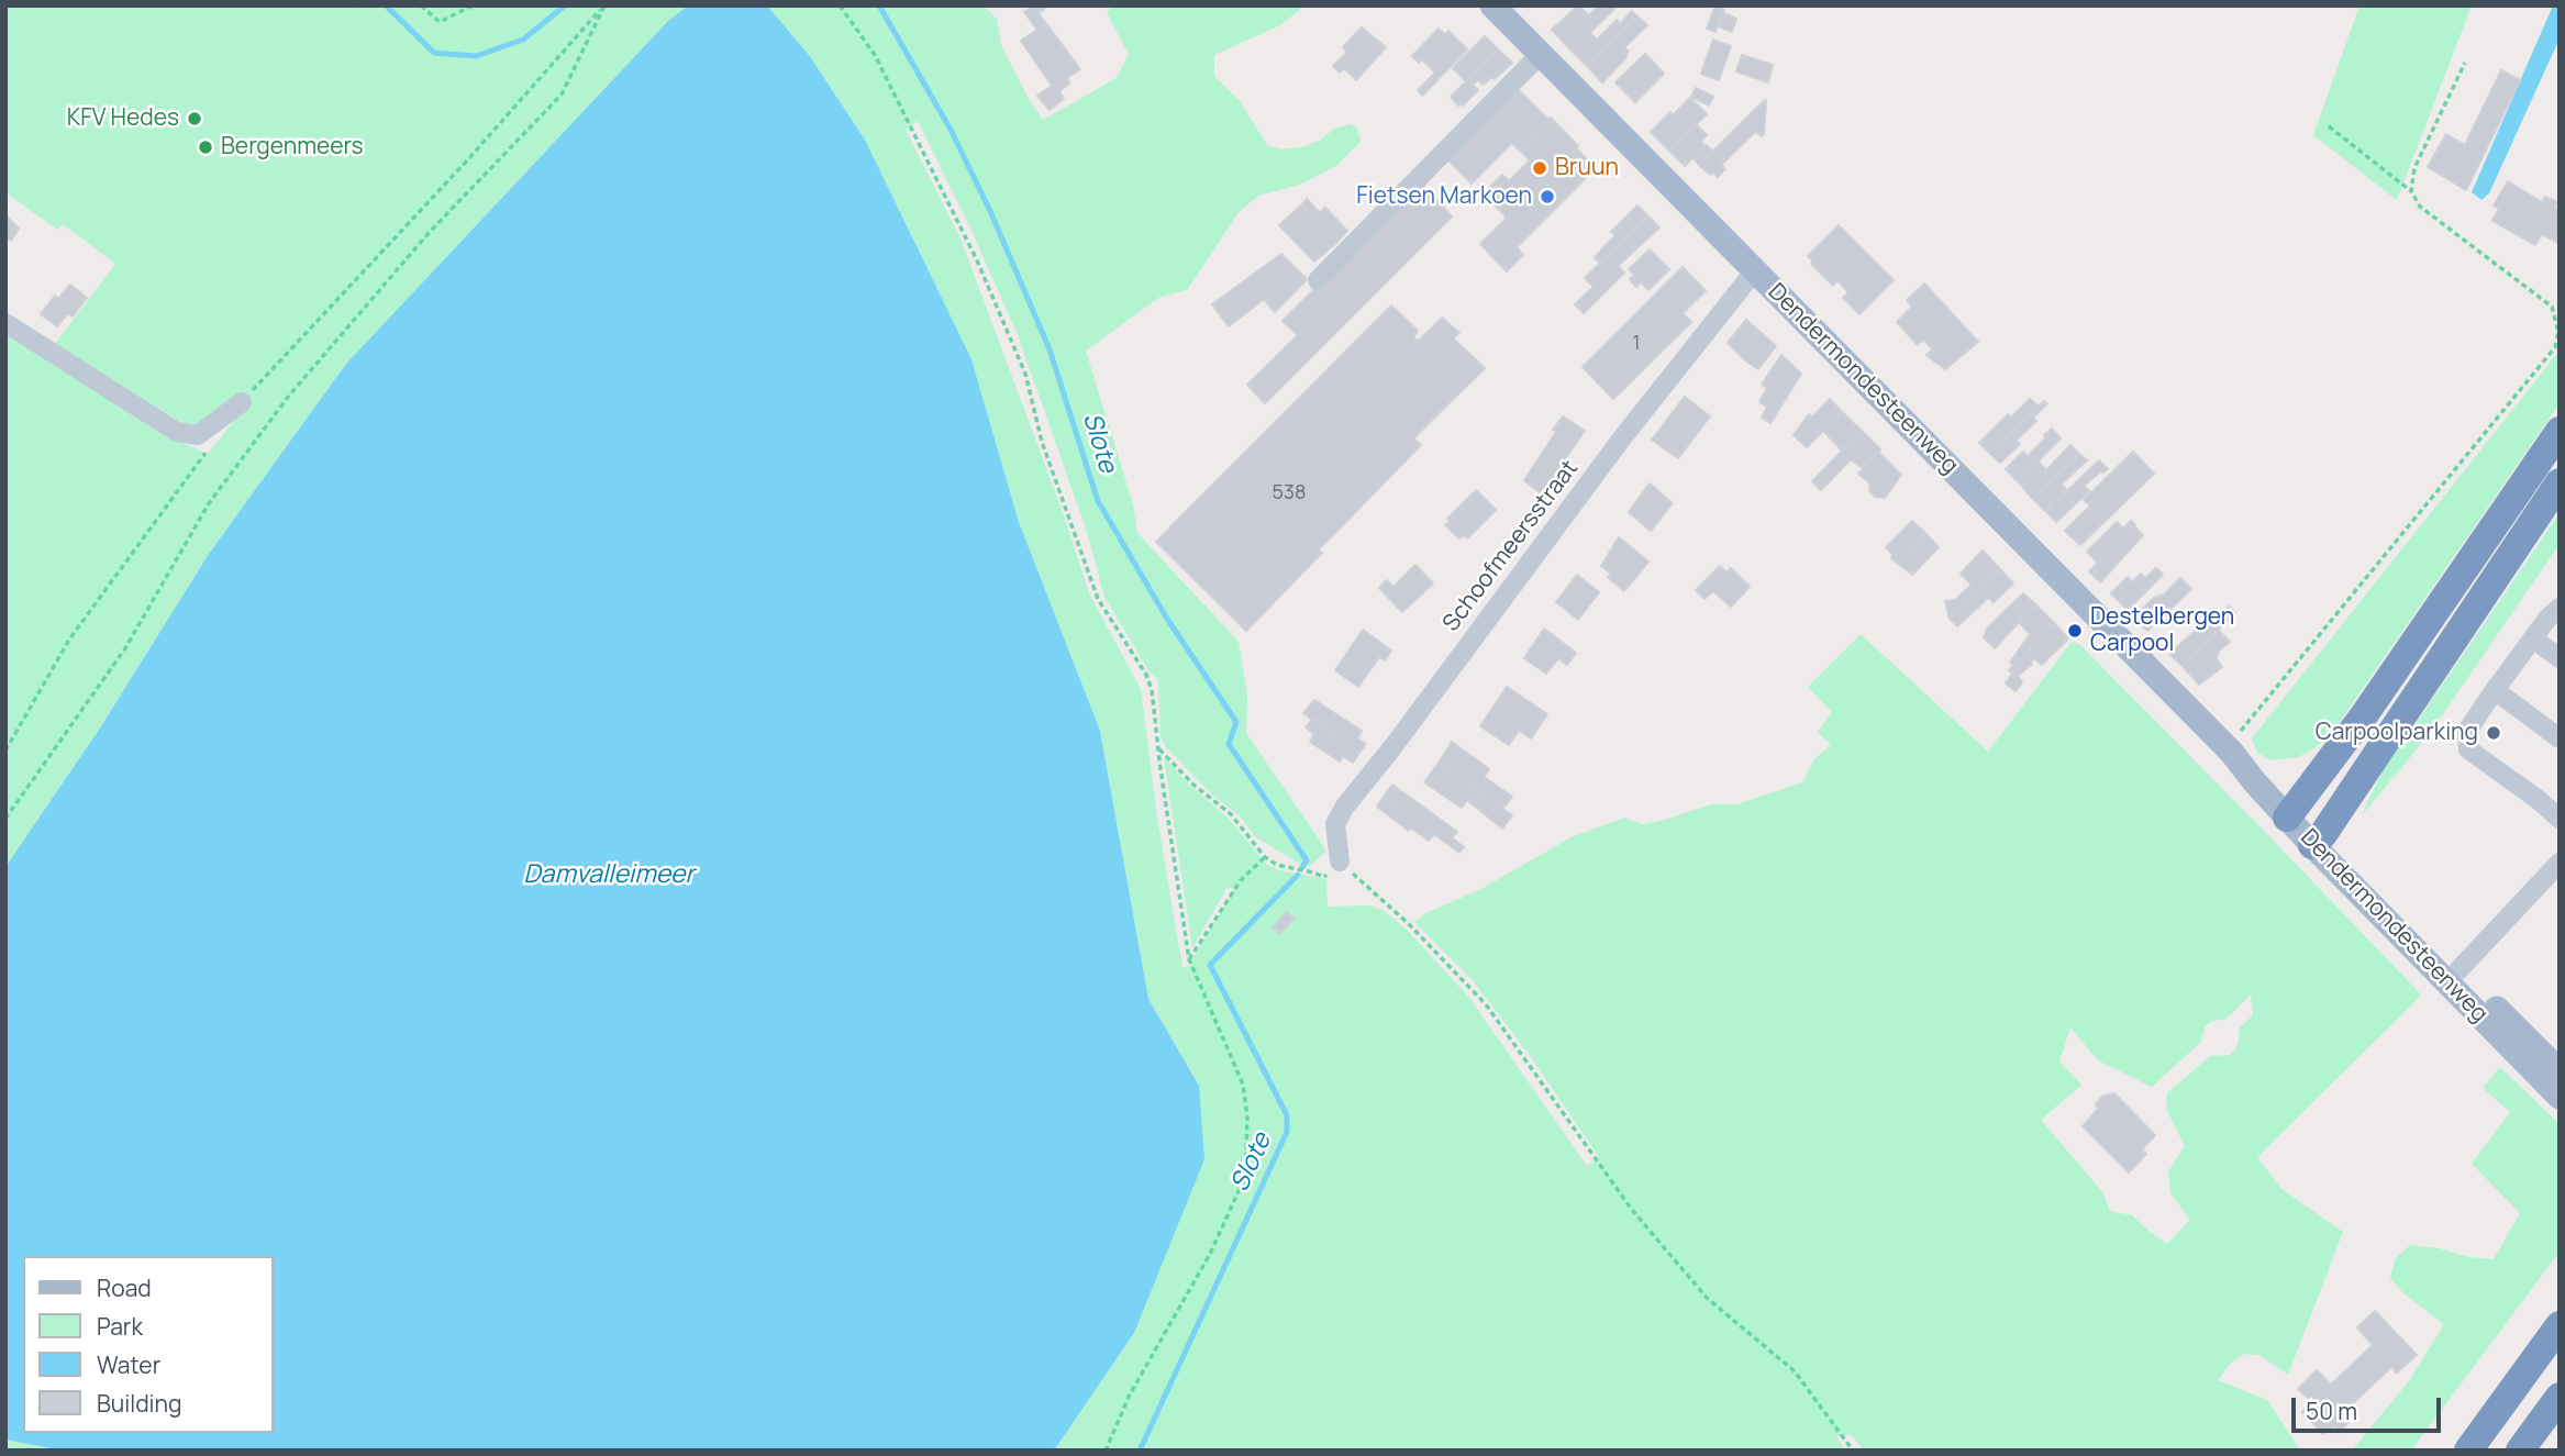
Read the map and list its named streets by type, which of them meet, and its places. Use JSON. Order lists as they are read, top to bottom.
{
  "streets": {
    "main road": ["Dendermondesteenweg"],
    "street": ["Schoofmeersstraat"]
  },
  "crossings": [
    ["Dendermondesteenweg", "Schoofmeersstraat"]
  ],
  "water": ["Slote", "Damvalleimeer"],
  "places": [
    "KFV Hedes",
    "Bergenmeers",
    "Bruun",
    "Fietsen Markoen",
    "Destelbergen Carpool",
    "Carpoolparking"
  ],
  "house_numbers": ["1", "538"],
  "legend": [
    "Road",
    "Park",
    "Water",
    "Building"
  ],
  "scale_bar": "50 m"
}
